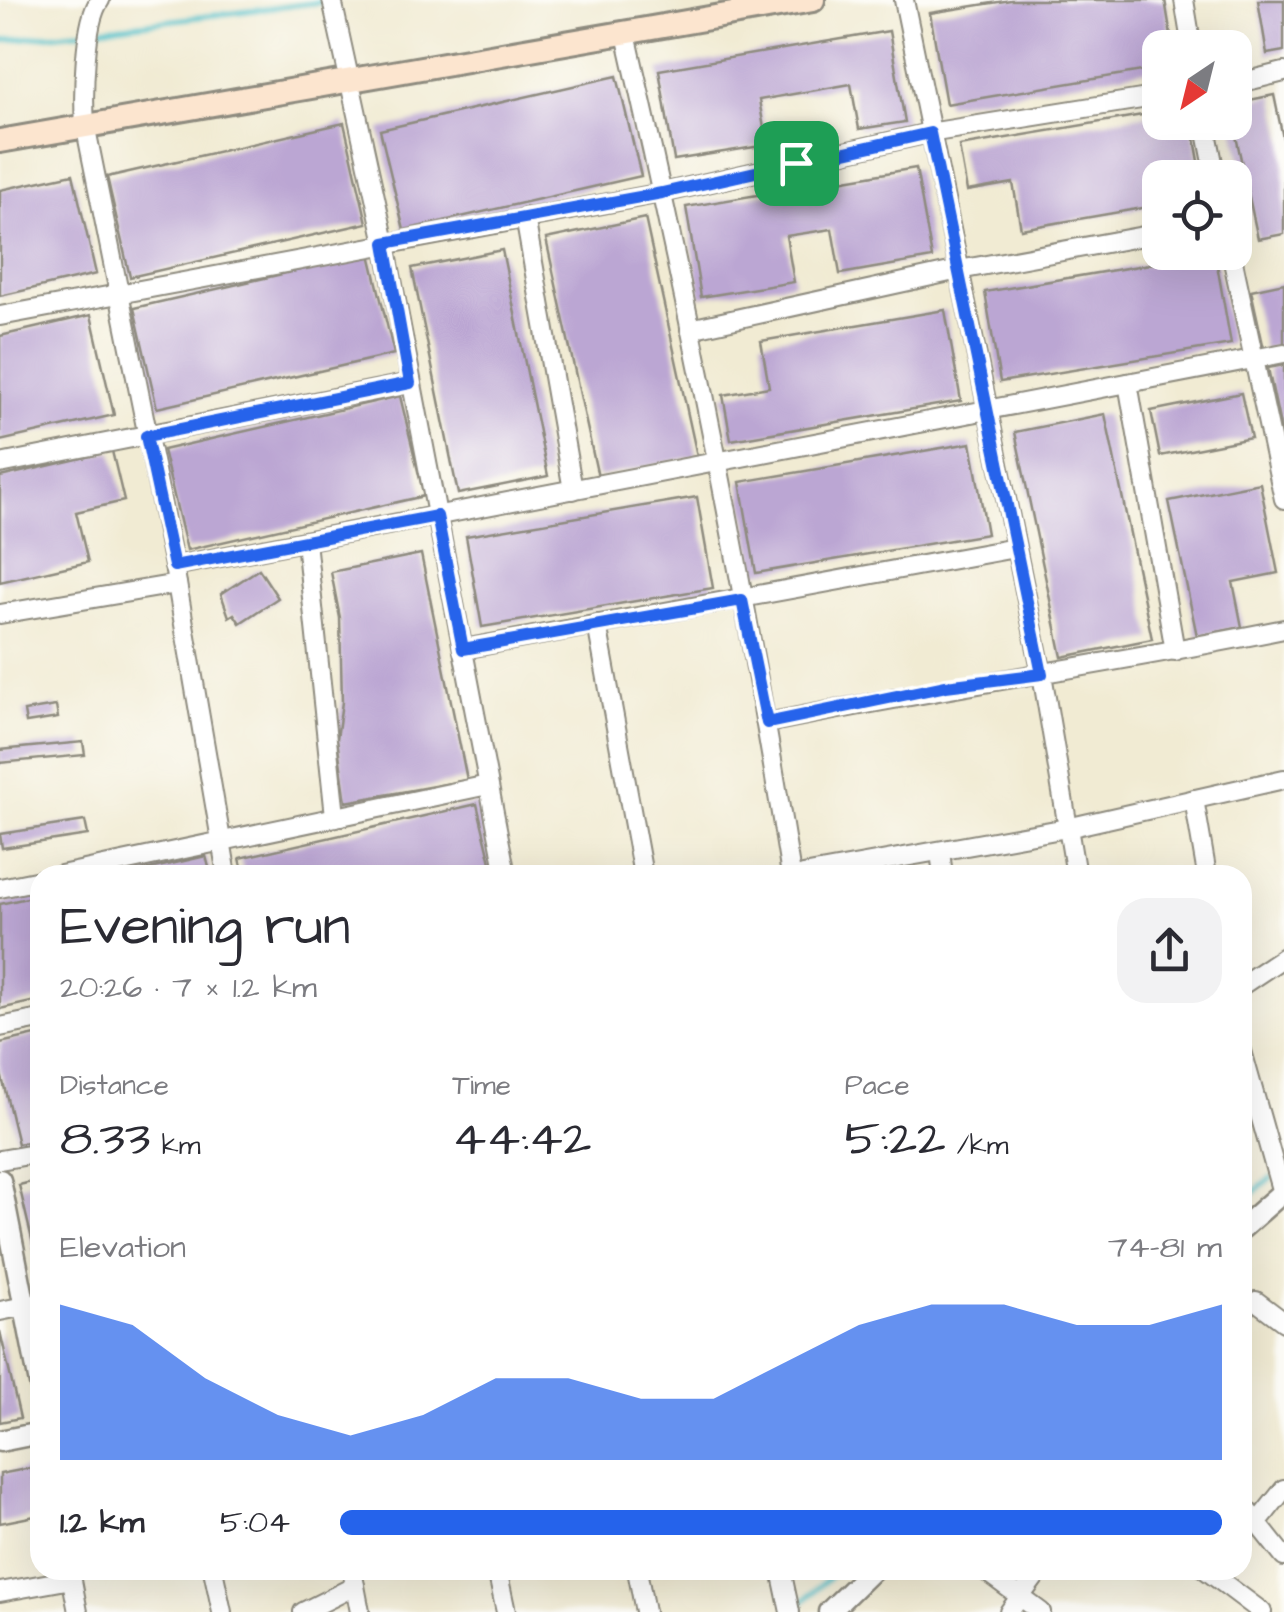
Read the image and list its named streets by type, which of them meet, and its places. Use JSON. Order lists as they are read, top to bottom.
{
  "north": "bottom left",
  "page": {
    "heading": ["Evening run", "20:26 · 7 × 1.2 km"],
    "stats": [
      ["Distance", "8.33 km"],
      ["Time", "44:42"],
      ["Pace", "5:22 /km"]
    ],
    "chart": ["Elevation", "74–81 m"],
    "list": [
      {
        "name": "1.2 km",
        "note": "5:04"
      }
    ]
  }
}
